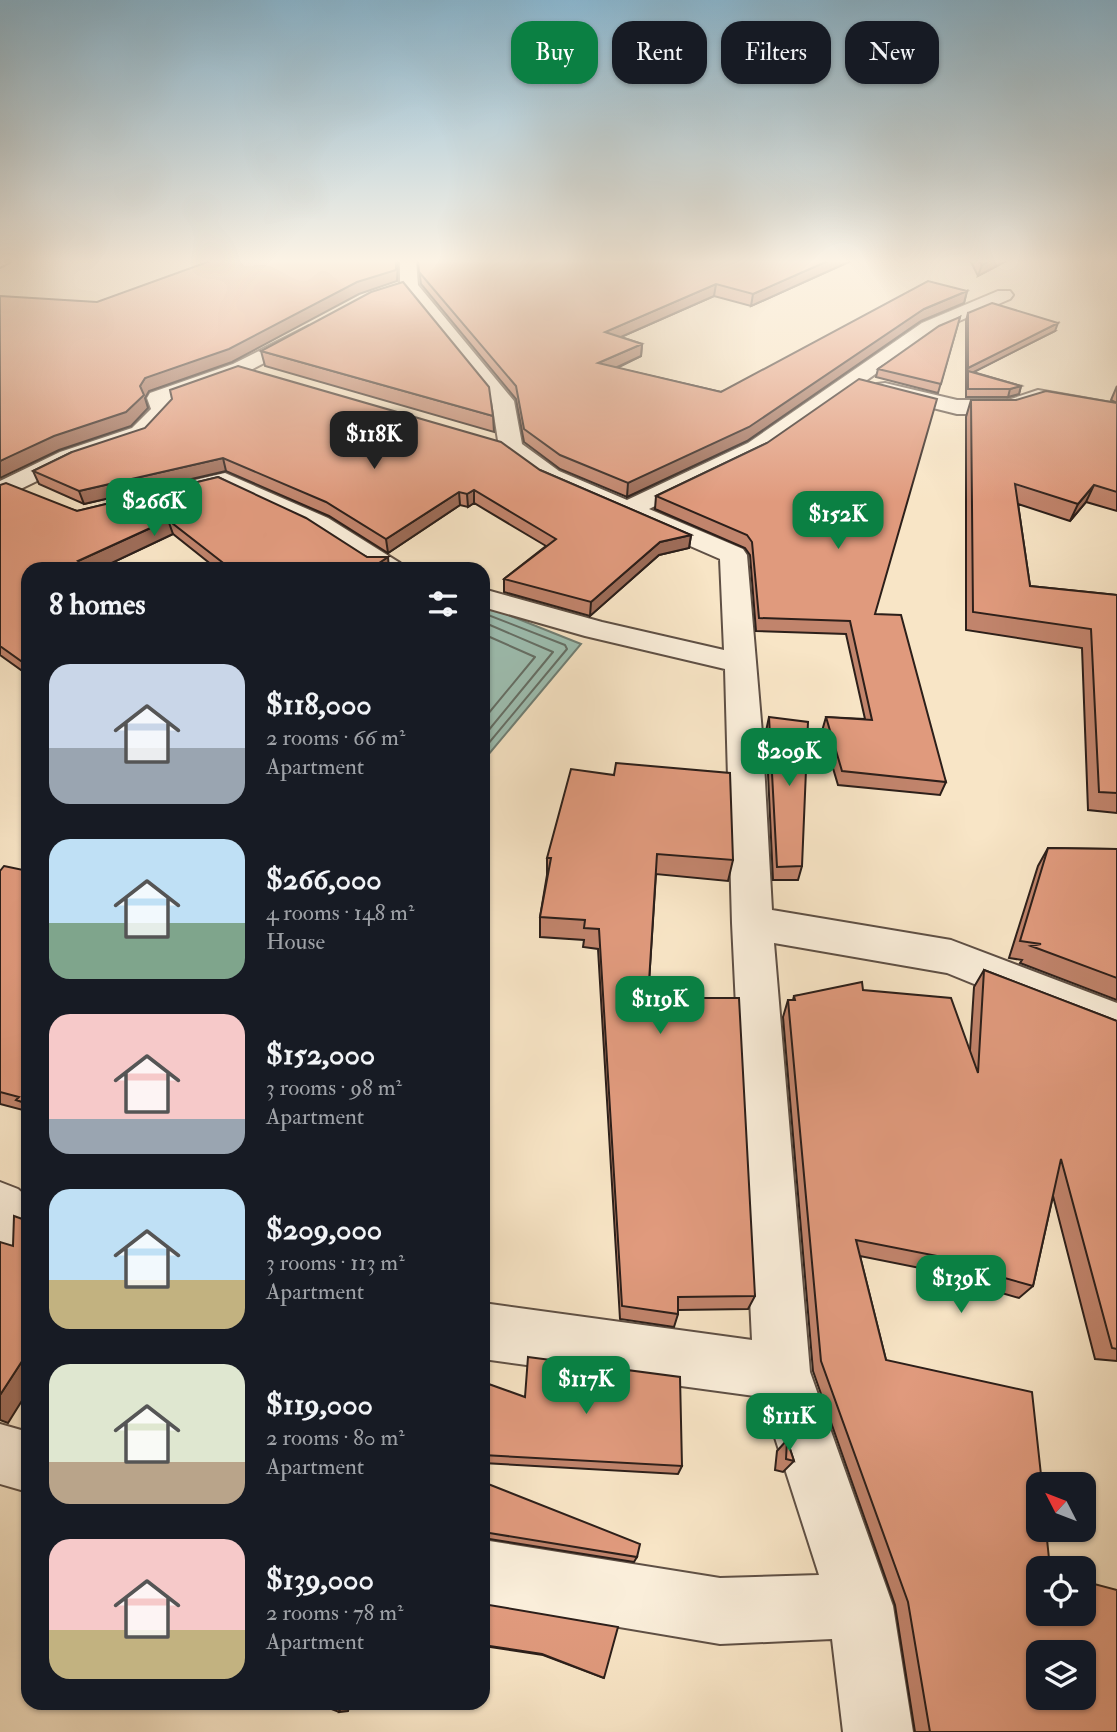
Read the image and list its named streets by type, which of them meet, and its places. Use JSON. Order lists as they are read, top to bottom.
{
  "north": "top left",
  "page": {
    "chip": [
      "Buy",
      "Rent",
      "Filters",
      "New"
    ],
    "price": [
      "$118K",
      "$266K",
      "$152K",
      "$209K",
      "$119K",
      "$139K",
      "$117K",
      "$111K"
    ],
    "heading": "8 homes",
    "list": [
      {
        "name": "$118,000",
        "note": "2 rooms · 66 m² · Apartment"
      },
      {
        "name": "$266,000",
        "note": "4 rooms · 148 m² · House"
      },
      {
        "name": "$152,000",
        "note": "3 rooms · 98 m² · Apartment"
      },
      {
        "name": "$209,000",
        "note": "3 rooms · 113 m² · Apartment"
      },
      {
        "name": "$119,000",
        "note": "2 rooms · 80 m² · Apartment"
      },
      {
        "name": "$139,000",
        "note": "2 rooms · 78 m² · Apartment"
      }
    ]
  }
}
